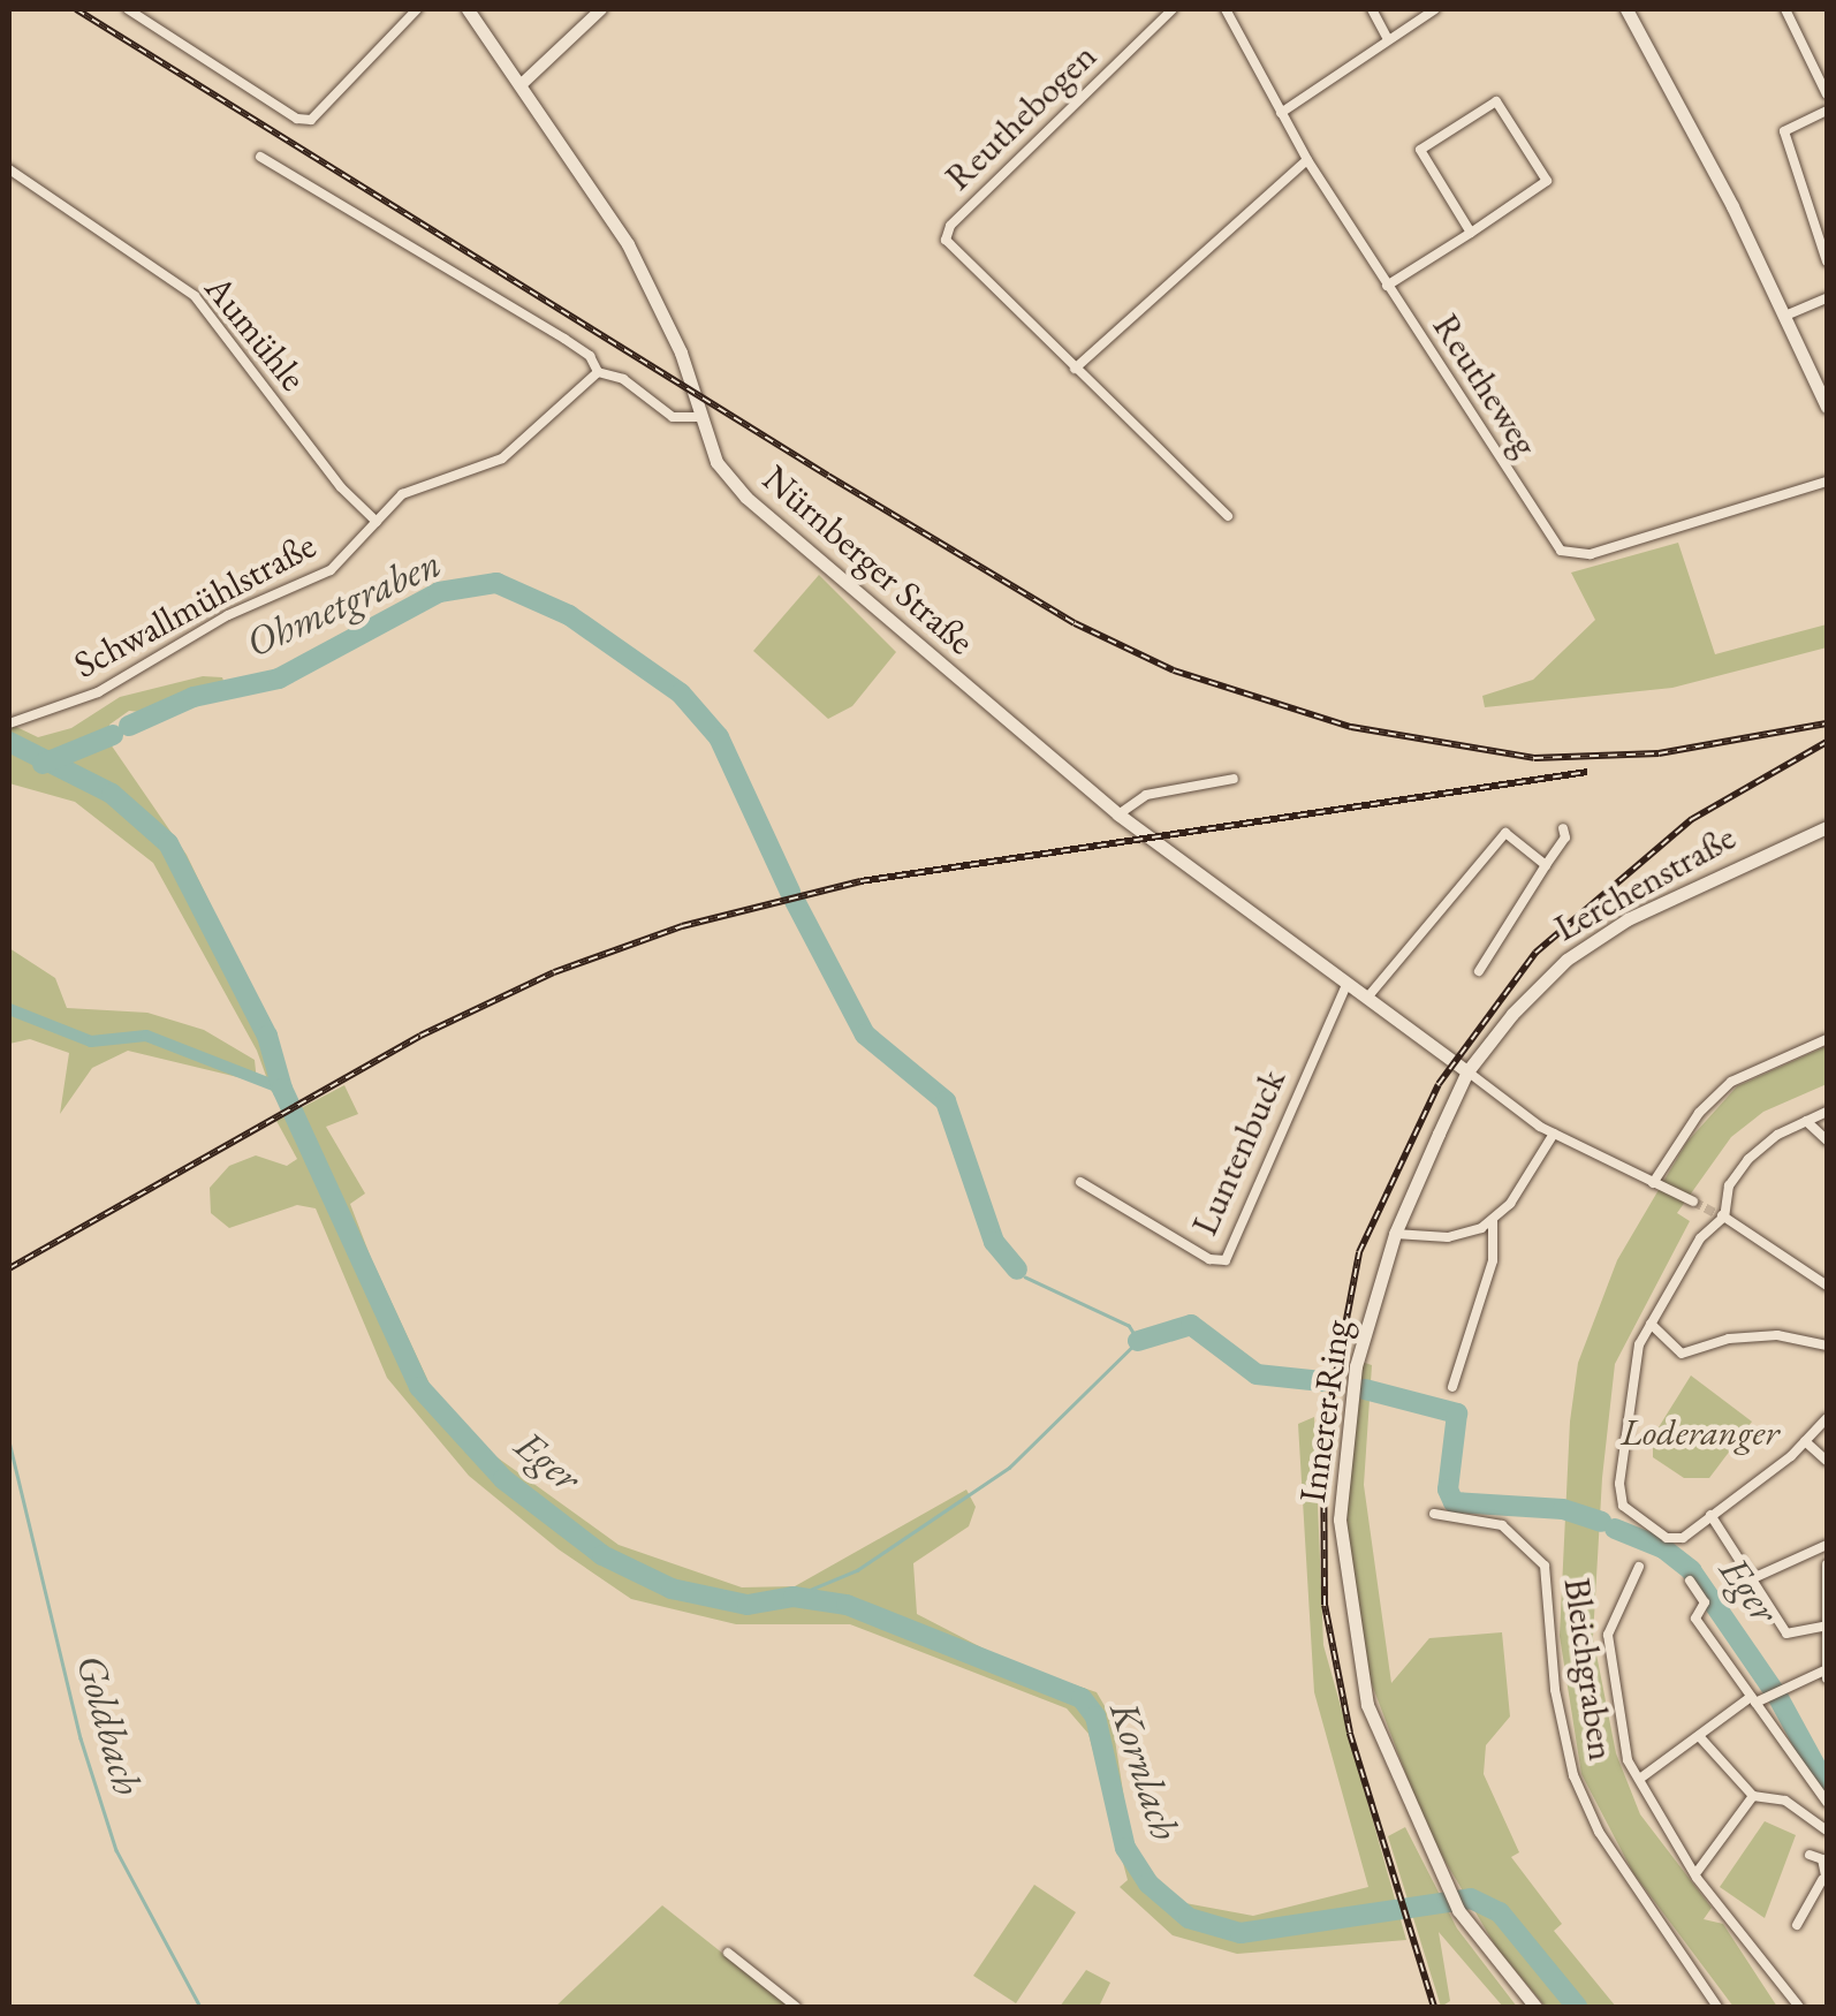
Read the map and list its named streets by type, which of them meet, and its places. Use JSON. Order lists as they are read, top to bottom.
{
  "streets": {
    "main road": ["Nürnberger Straße", "Lerchenstraße", "Innerer Ring"],
    "street": [
      "Reuthebogen",
      "Aumühle",
      "Reutheweg",
      "Schwallmühlstraße",
      "Luntenbuck",
      "Bleichgraben"
    ]
  },
  "crossings": [
    ["Aumühle", "Schwallmühlstraße"],
    ["Nürnberger Straße", "Lerchenstraße"],
    ["Nürnberger Straße", "Luntenbuck"],
    ["Nürnberger Straße", "Innerer Ring"],
    ["Lerchenstraße", "Innerer Ring"]
  ],
  "water": [
    "Ohmetgraben",
    "Eger",
    "Goldbach",
    "Kornlach"
  ],
  "parks": ["Loderanger"]
}
